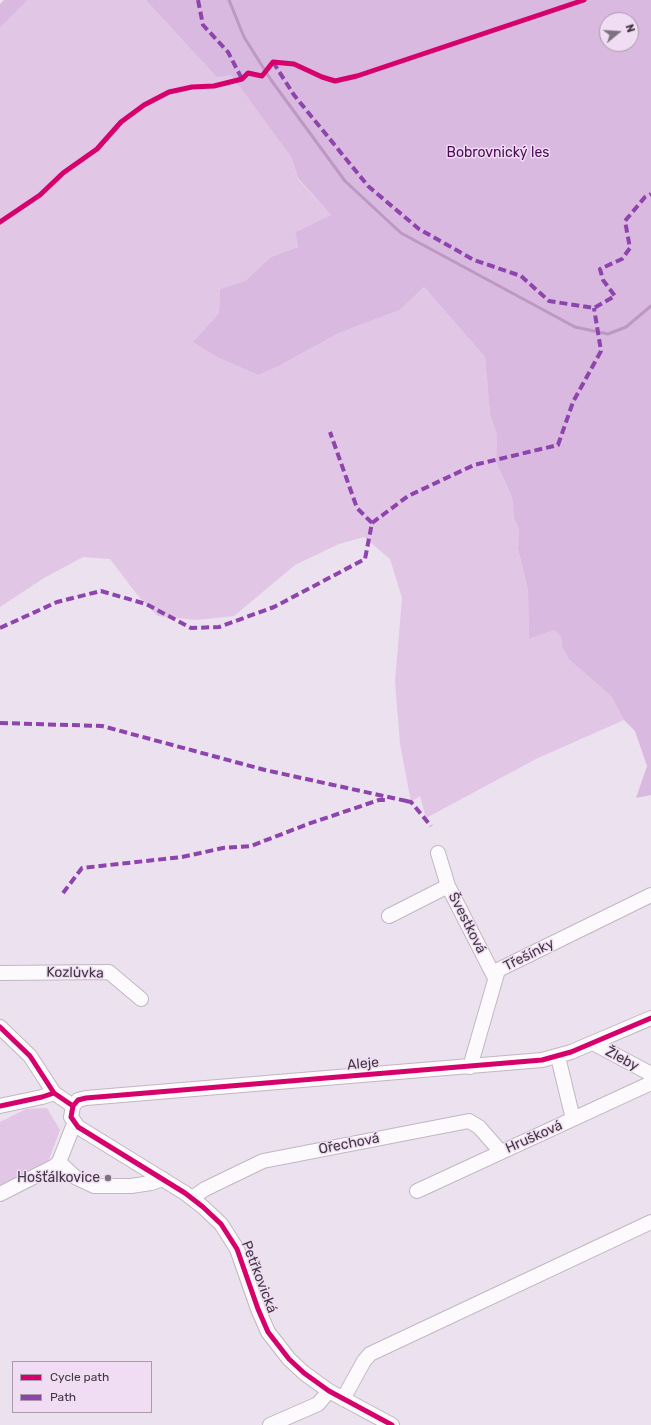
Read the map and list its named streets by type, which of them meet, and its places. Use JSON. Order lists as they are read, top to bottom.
{
  "streets": {
    "street": [
      "Švestková",
      "Třešínky",
      "Kozlůvka",
      "Žleby",
      "Aleje",
      "Hrušková",
      "Ořechová",
      "Petřkovická"
    ]
  },
  "crossings": [
    ["Švestková", "Třešínky"],
    ["Třešínky", "Aleje"],
    ["Žleby", "Aleje"],
    ["Hrušková", "Ořechová"],
    ["Ořechová", "Petřkovická"]
  ],
  "parks": ["Bobrovnický les"],
  "places": ["Hošťálkovice"],
  "legend": ["Cycle path", "Path"],
  "north": "right"
}
